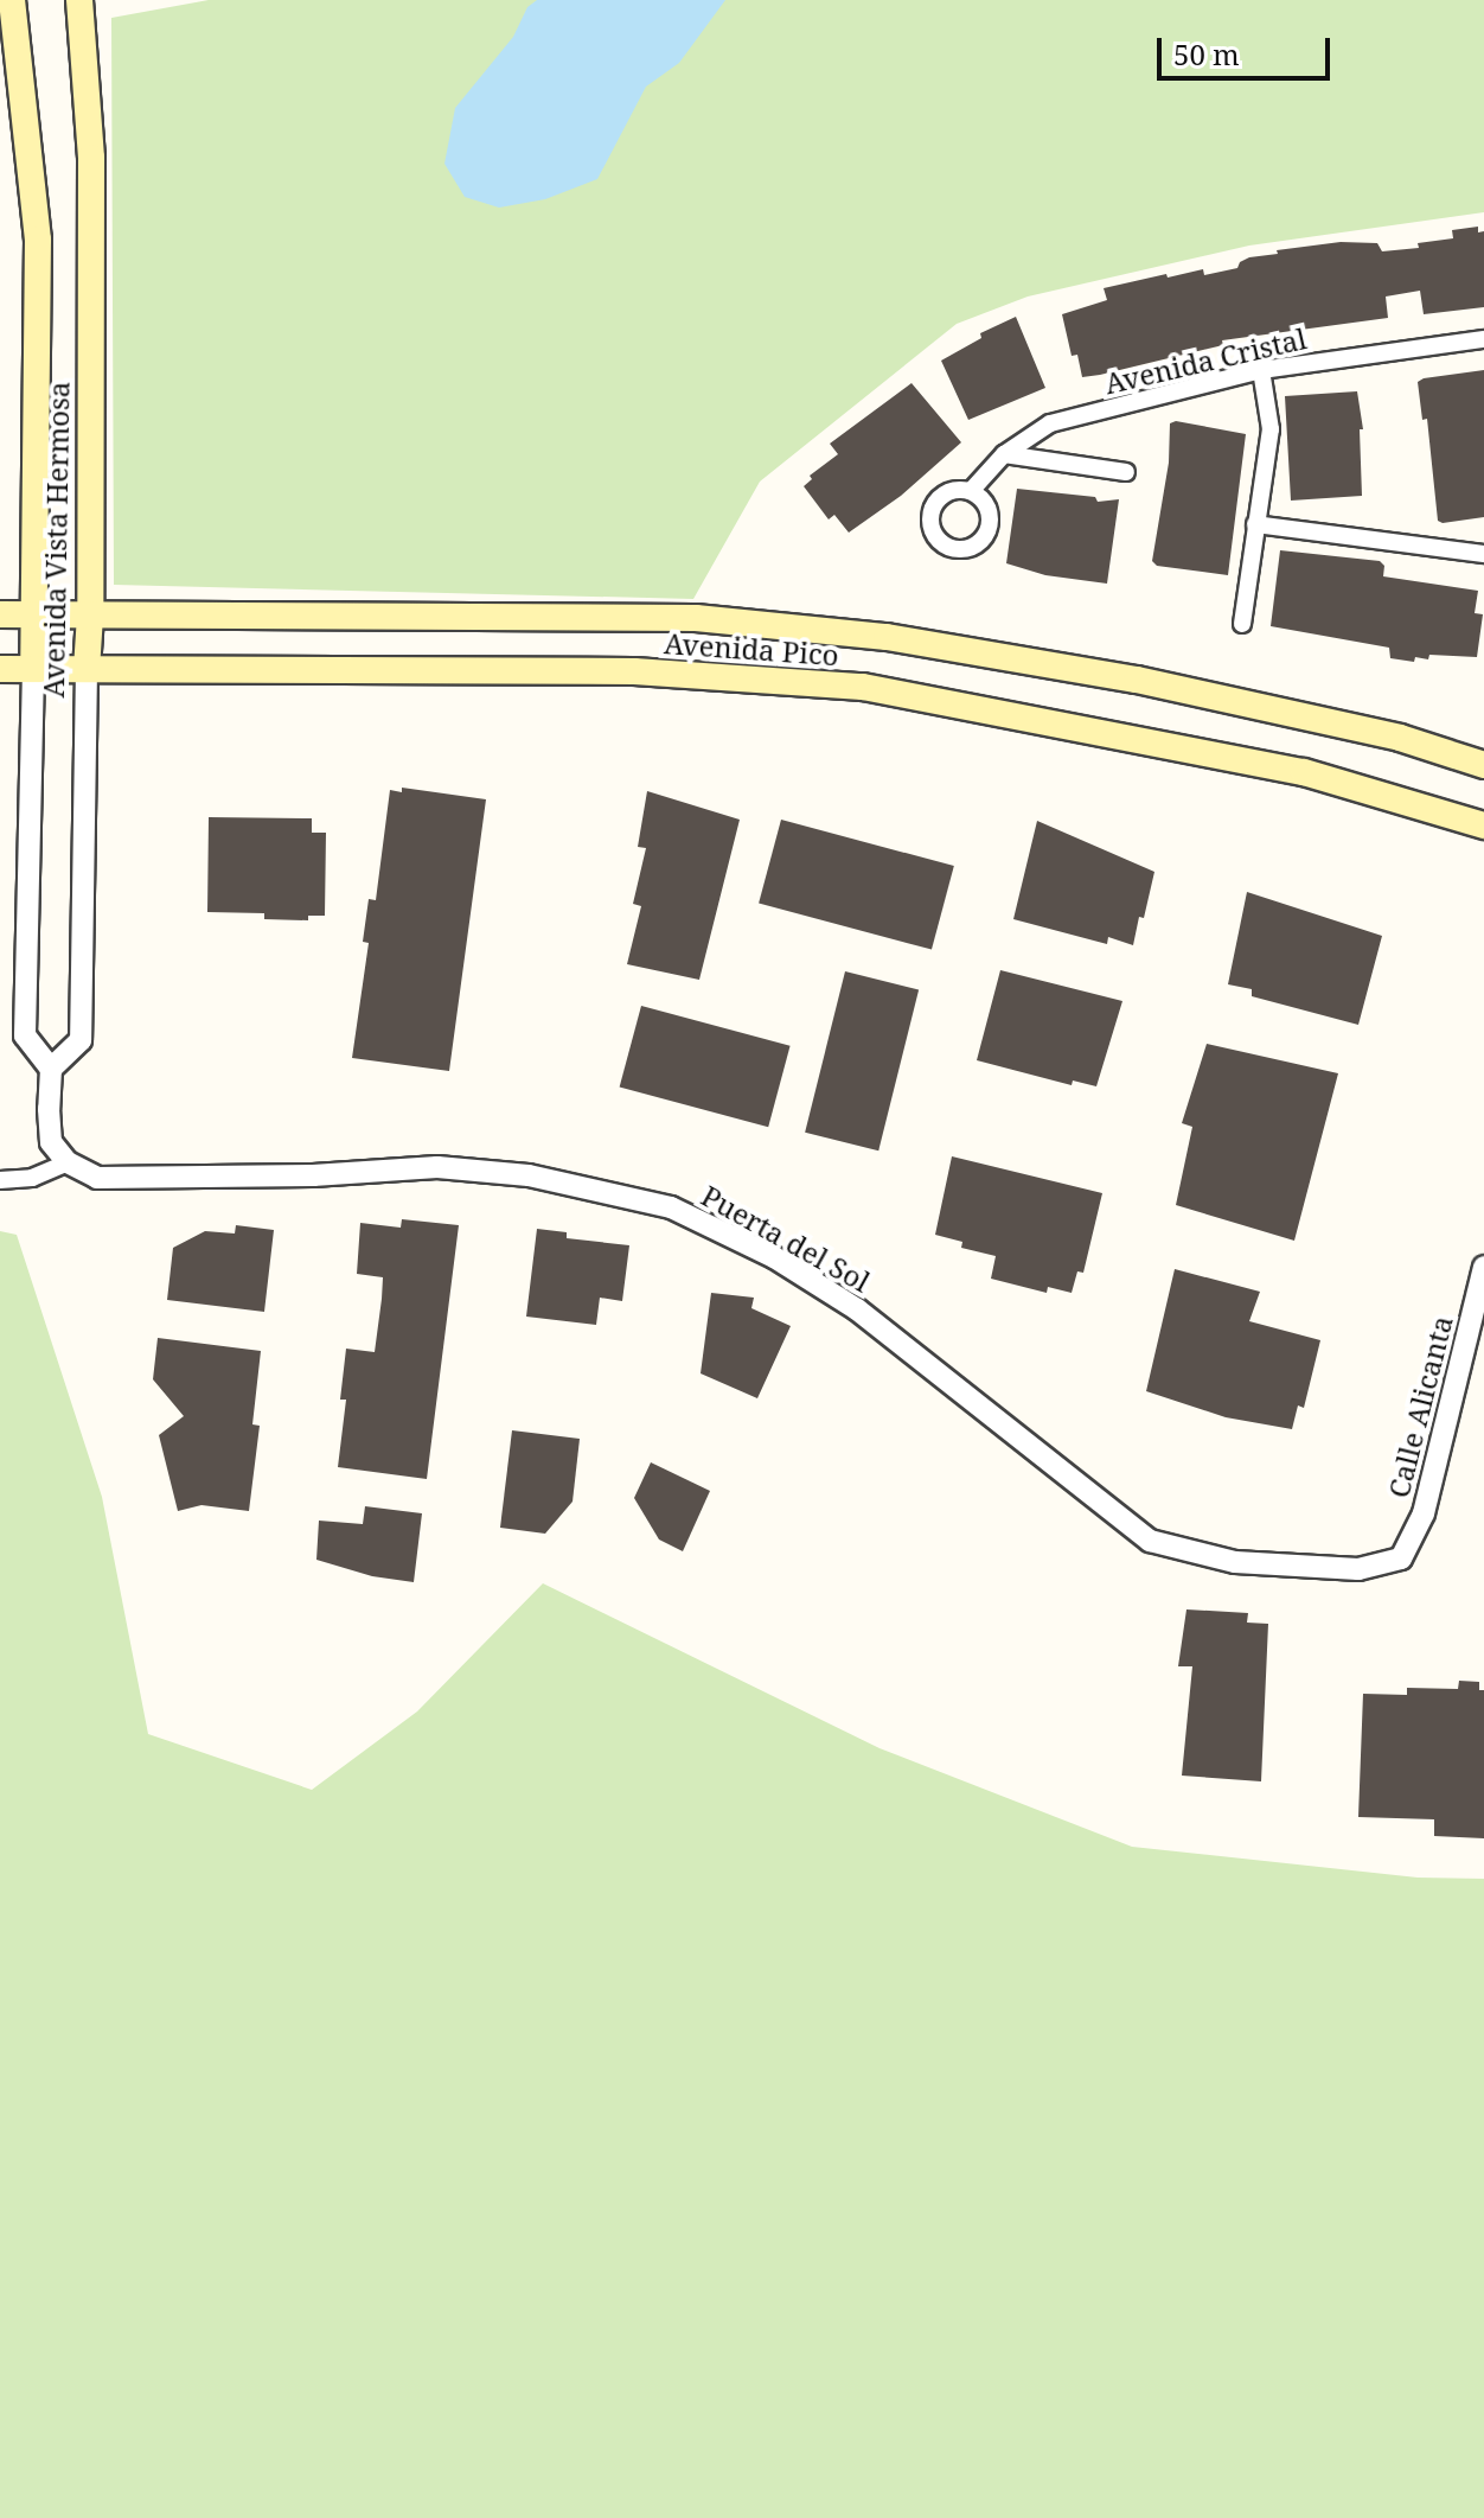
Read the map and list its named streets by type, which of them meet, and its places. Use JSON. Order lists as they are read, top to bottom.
{
  "streets": {
    "main road": ["Avenida Vista Hermosa", "Avenida Pico"],
    "street": ["Avenida Cristal", "Puerta del Sol", "Calle Alicanta"]
  },
  "crossings": [
    ["Avenida Vista Hermosa", "Avenida Pico"],
    ["Puerta del Sol", "Calle Alicanta"]
  ],
  "scale_bar": "50 m"
}
